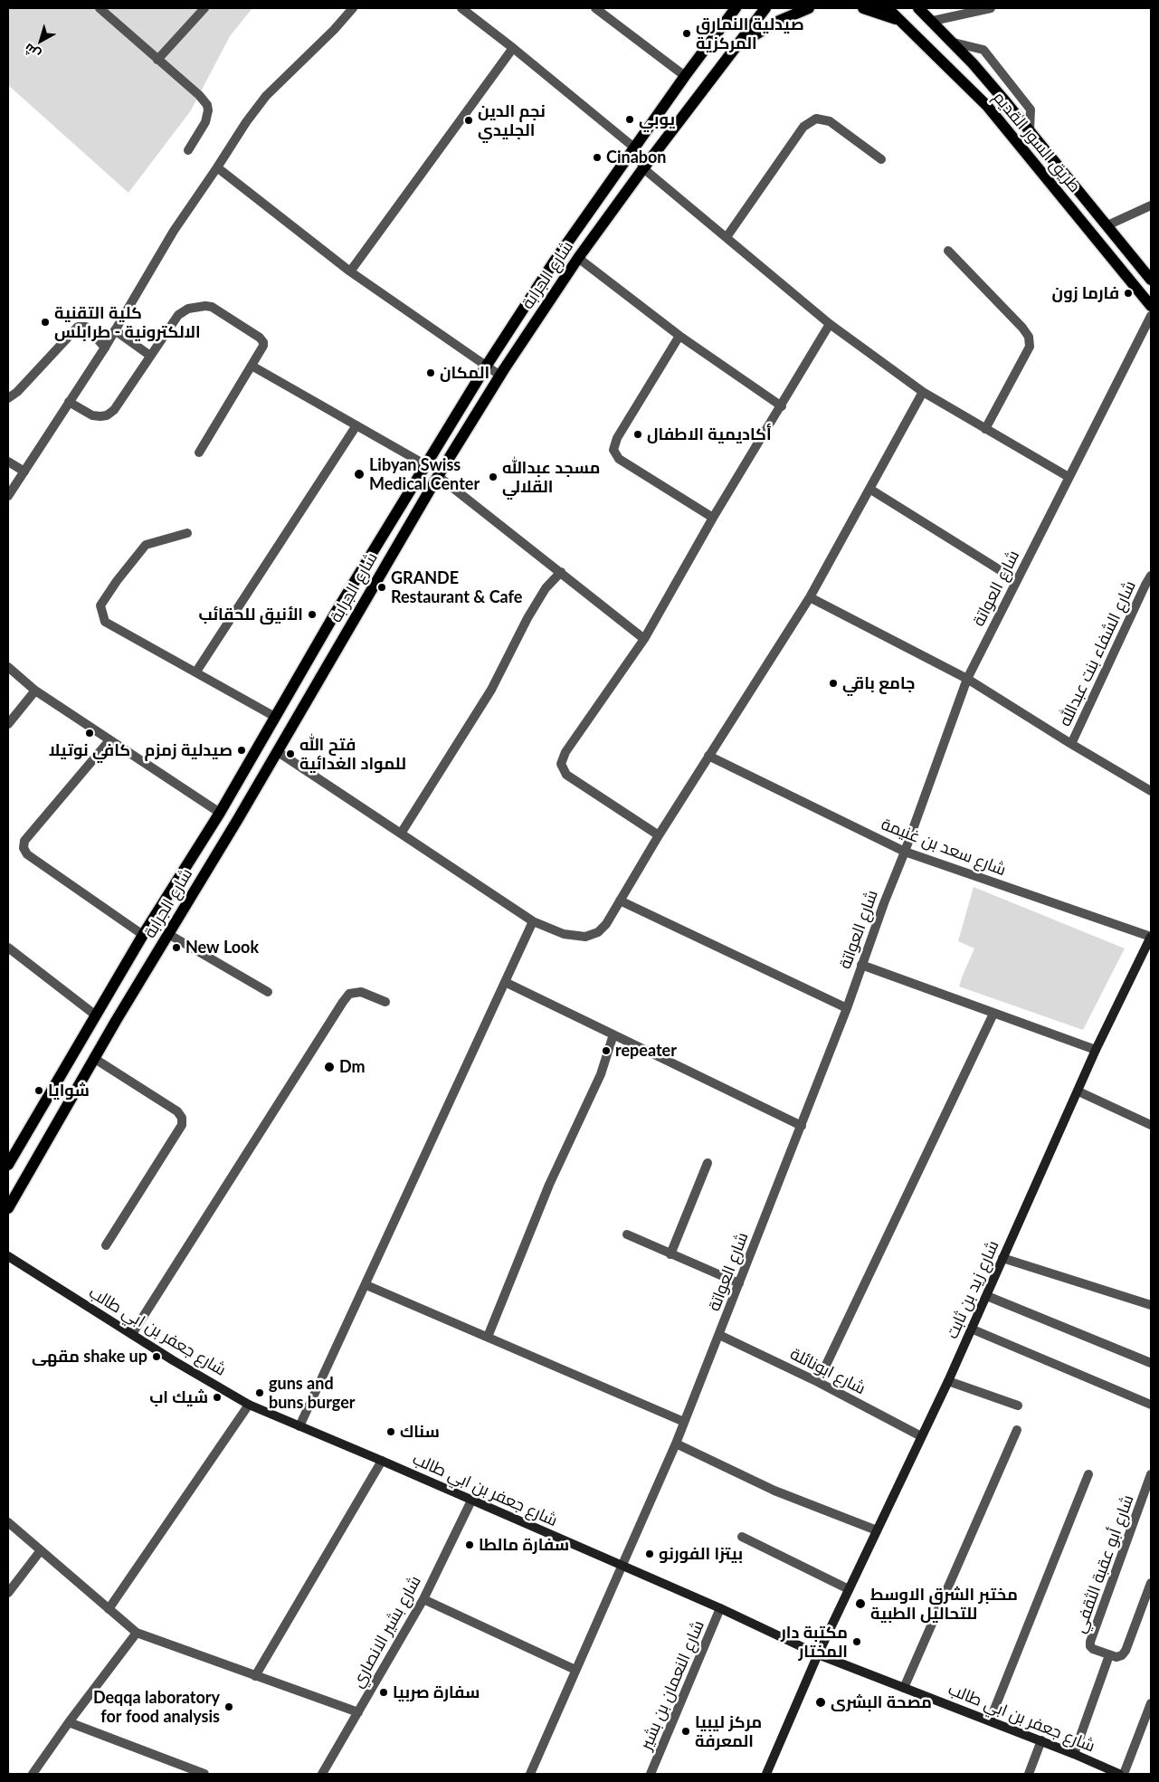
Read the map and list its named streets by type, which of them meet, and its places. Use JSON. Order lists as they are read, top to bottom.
{
  "streets": {
    "main road": ["طريق السور القديم", "شارع الجرابة"],
    "street": [
      "شارع العواتة",
      "شارع الشفاء بنت عبدالله",
      "شارع سعد بن غنيمة",
      "شارع زيد بن ثابت",
      "شارع جعفر بن ابي طالب",
      "شارع ابونائلة",
      "شارع أبو عقبة الثقفي",
      "شارع بشير الانصاري",
      "شارع النعمان بن بشير"
    ]
  },
  "crossings": [
    ["شارع العواتة", "شارع سعد بن غنيمة"],
    ["شارع العواتة", "شارع جعفر بن ابي طالب"],
    ["شارع العواتة", "شارع ابونائلة"],
    ["شارع سعد بن غنيمة", "شارع زيد بن ثابت"],
    ["شارع زيد بن ثابت", "شارع جعفر بن ابي طالب"],
    ["شارع زيد بن ثابت", "شارع ابونائلة"],
    ["شارع جعفر بن ابي طالب", "شارع بشير الانصاري"],
    ["شارع جعفر بن ابي طالب", "شارع النعمان بن بشير"]
  ],
  "places": [
    "صيدلية النمارق المركزية",
    "يوبي",
    "نجم الدين الجليدي",
    "Cinabon",
    "فارما زون",
    "كلية التقنية الالكترونية - طرابلس",
    "المكان",
    "أكاديمية الاطفال",
    "Libyan Swiss Medical Center",
    "مسجد عبدالله القلالي",
    "GRANDE Restaurant & Cafe",
    "الأنيق للحقائب",
    "جامع باقي",
    "كافي نوتيلا",
    "صيدلية زمزم",
    "فتح الله للمواد الغدائية",
    "New Look",
    "repeater",
    "Dm",
    "شوايا",
    "مقهى shake up",
    "guns and buns burger",
    "شيك اب",
    "سناك",
    "سفارة مالطا",
    "بيتزا الفورنو",
    "مختبر الشرق الاوسط للتحاليل الطبية",
    "مكتبة دار المختار",
    "سفارة صربيا",
    "مصحة البشرى",
    "Deqqa laboratory for food analysis",
    "مركز ليبيا المعرفة"
  ],
  "north": "bottom left"
}
